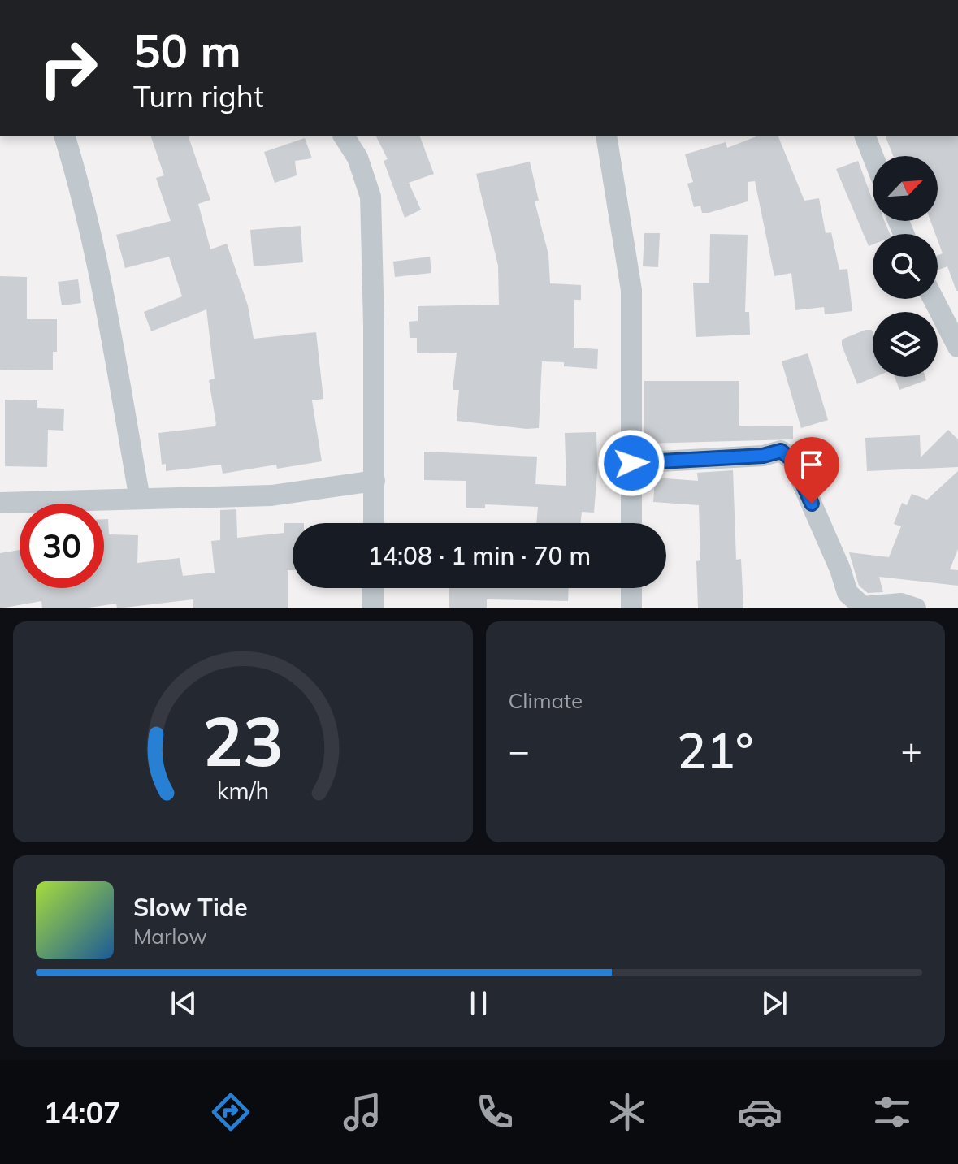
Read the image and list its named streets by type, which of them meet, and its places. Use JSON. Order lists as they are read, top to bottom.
{
  "north": "top right",
  "page": {
    "turn": ["50 m", "Turn right"],
    "limit": "30",
    "trip": "14:08 · 1 min · 70 m",
    "tile": "Climate",
    "heat": ["−", "21°", "+"],
    "song": ["Slow Tide", "Marlow"],
    "tabs": "14:07",
    "gauge": ["23", "km/h"]
  }
}
